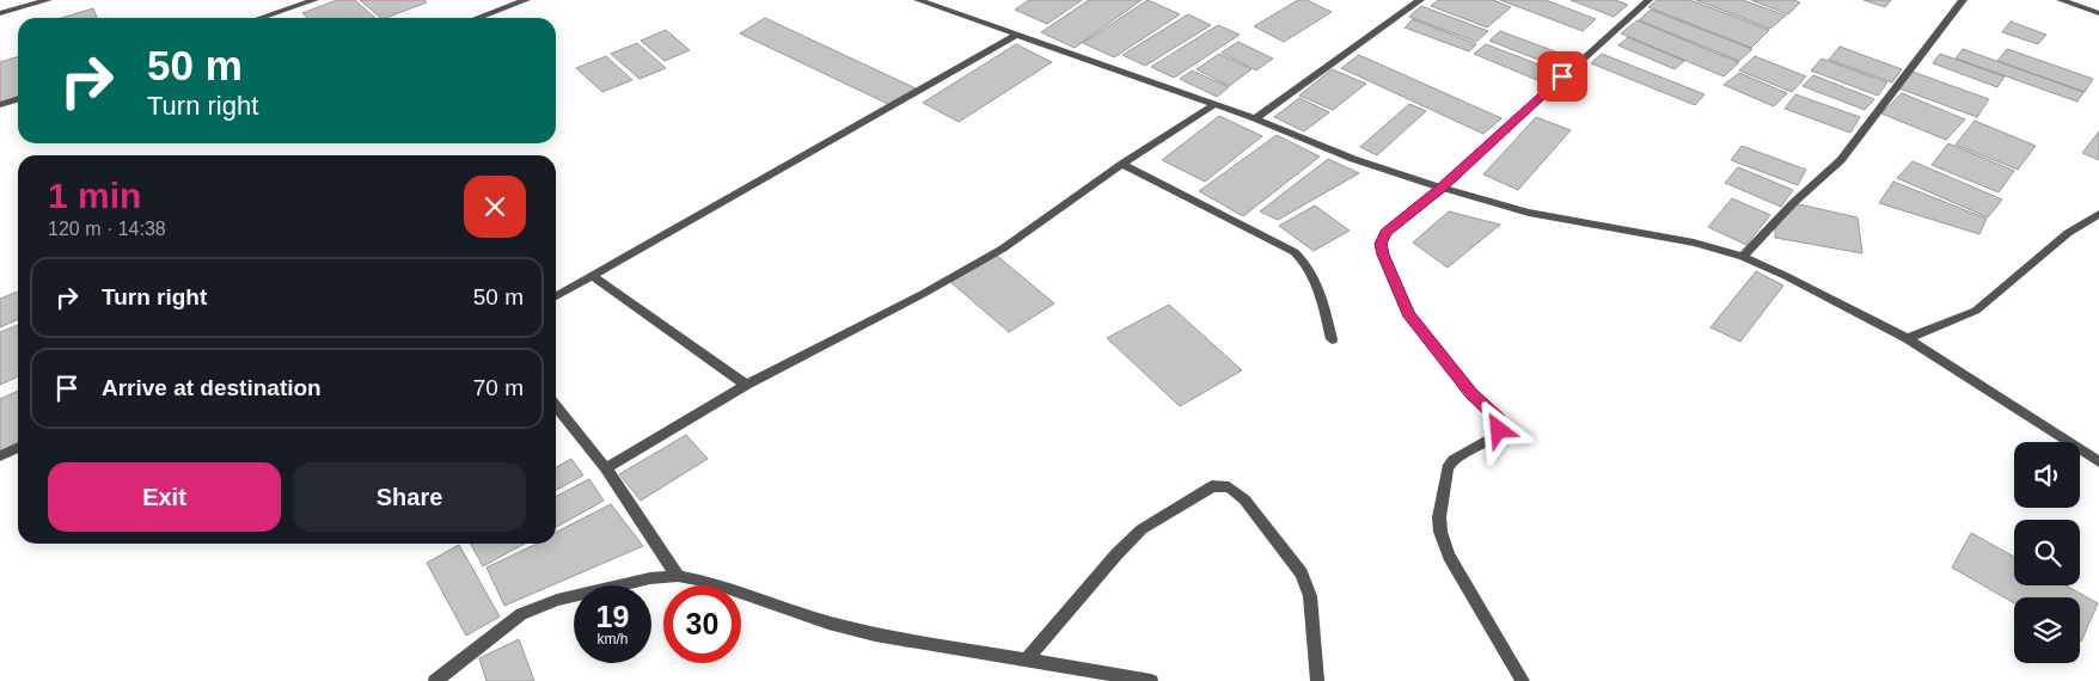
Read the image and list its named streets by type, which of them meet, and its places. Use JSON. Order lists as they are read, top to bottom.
{
  "page": {
    "turn": ["50 m", "Turn right"],
    "heading": ["1 min", "120 m · 14:38"],
    "list": [
      {
        "name": "Turn right",
        "value": "50 m"
      },
      {
        "name": "Arrive at destination",
        "value": "70 m"
      }
    ],
    "buttons": ["Exit", "Share"],
    "speed": "19 km/h",
    "limit": "30"
  }
}
